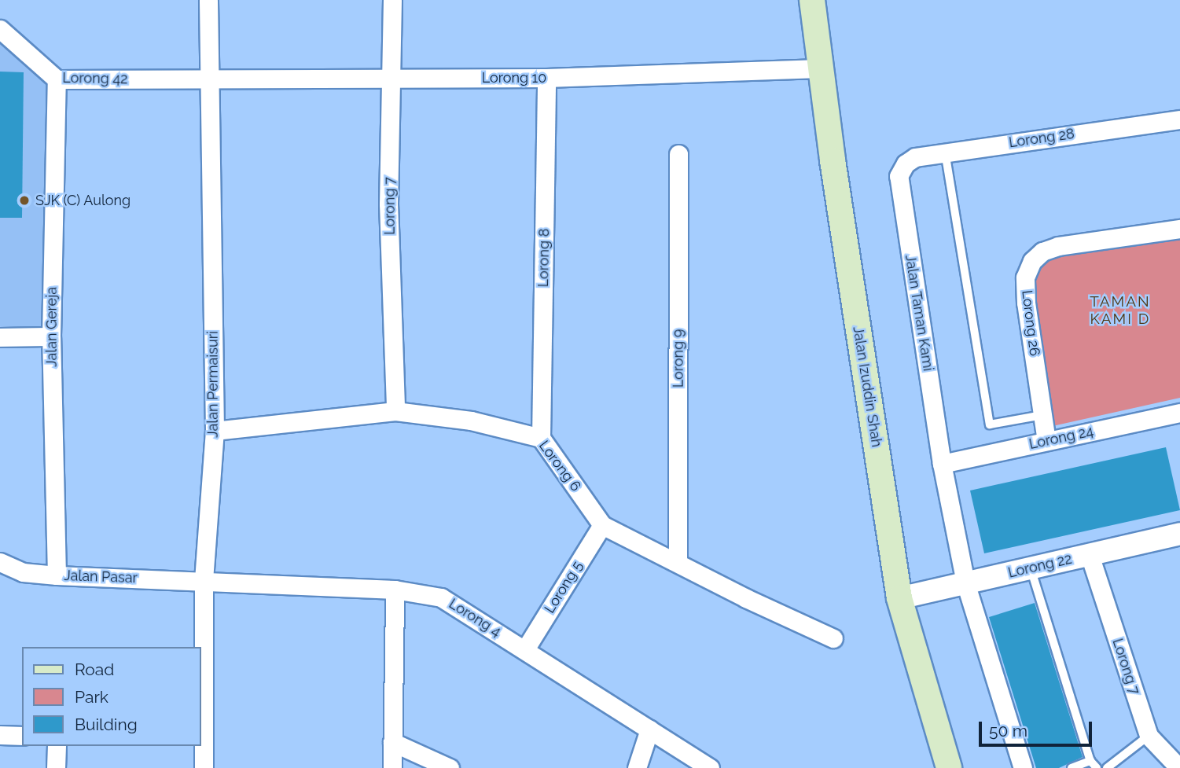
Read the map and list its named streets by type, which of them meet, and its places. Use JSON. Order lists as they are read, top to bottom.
{
  "streets": {
    "main road": ["Jalan Izuddin Shah"],
    "street": [
      "Lorong 10",
      "Lorong 42",
      "Lorong 28",
      "Lorong 7",
      "Lorong 8",
      "Jalan Taman Kami",
      "Lorong 26",
      "Jalan Gereja",
      "Lorong 9",
      "Jalan Permaisuri",
      "Lorong 24",
      "Lorong 6",
      "Lorong 22",
      "Jalan Pasar",
      "Lorong 5",
      "Lorong 4"
    ]
  },
  "crossings": [
    ["Lorong 10", "Lorong 42"],
    ["Lorong 10", "Lorong 7"],
    ["Lorong 10", "Lorong 8"],
    ["Lorong 10", "Jalan Permaisuri"],
    ["Lorong 10", "Jalan Izuddin Shah"],
    ["Lorong 42", "Jalan Gereja"],
    ["Lorong 42", "Jalan Permaisuri"],
    ["Lorong 28", "Jalan Taman Kami"],
    ["Lorong 7", "Lorong 6"],
    ["Lorong 7", "Lorong 22"],
    ["Lorong 8", "Lorong 6"],
    ["Jalan Taman Kami", "Lorong 24"],
    ["Lorong 26", "Lorong 24"],
    ["Jalan Gereja", "Jalan Pasar"],
    ["Lorong 9", "Lorong 6"],
    ["Jalan Permaisuri", "Lorong 6"],
    ["Jalan Permaisuri", "Jalan Pasar"],
    ["Jalan Permaisuri", "Lorong 4"],
    ["Jalan Izuddin Shah", "Lorong 22"],
    ["Lorong 6", "Lorong 5"],
    ["Jalan Pasar", "Lorong 4"],
    ["Lorong 5", "Lorong 4"]
  ],
  "districts": ["TAMAN KAMI D"],
  "places": ["SJK (C) Aulong"],
  "legend": ["Road", "Park", "Building"],
  "scale_bar": "50 m"
}
